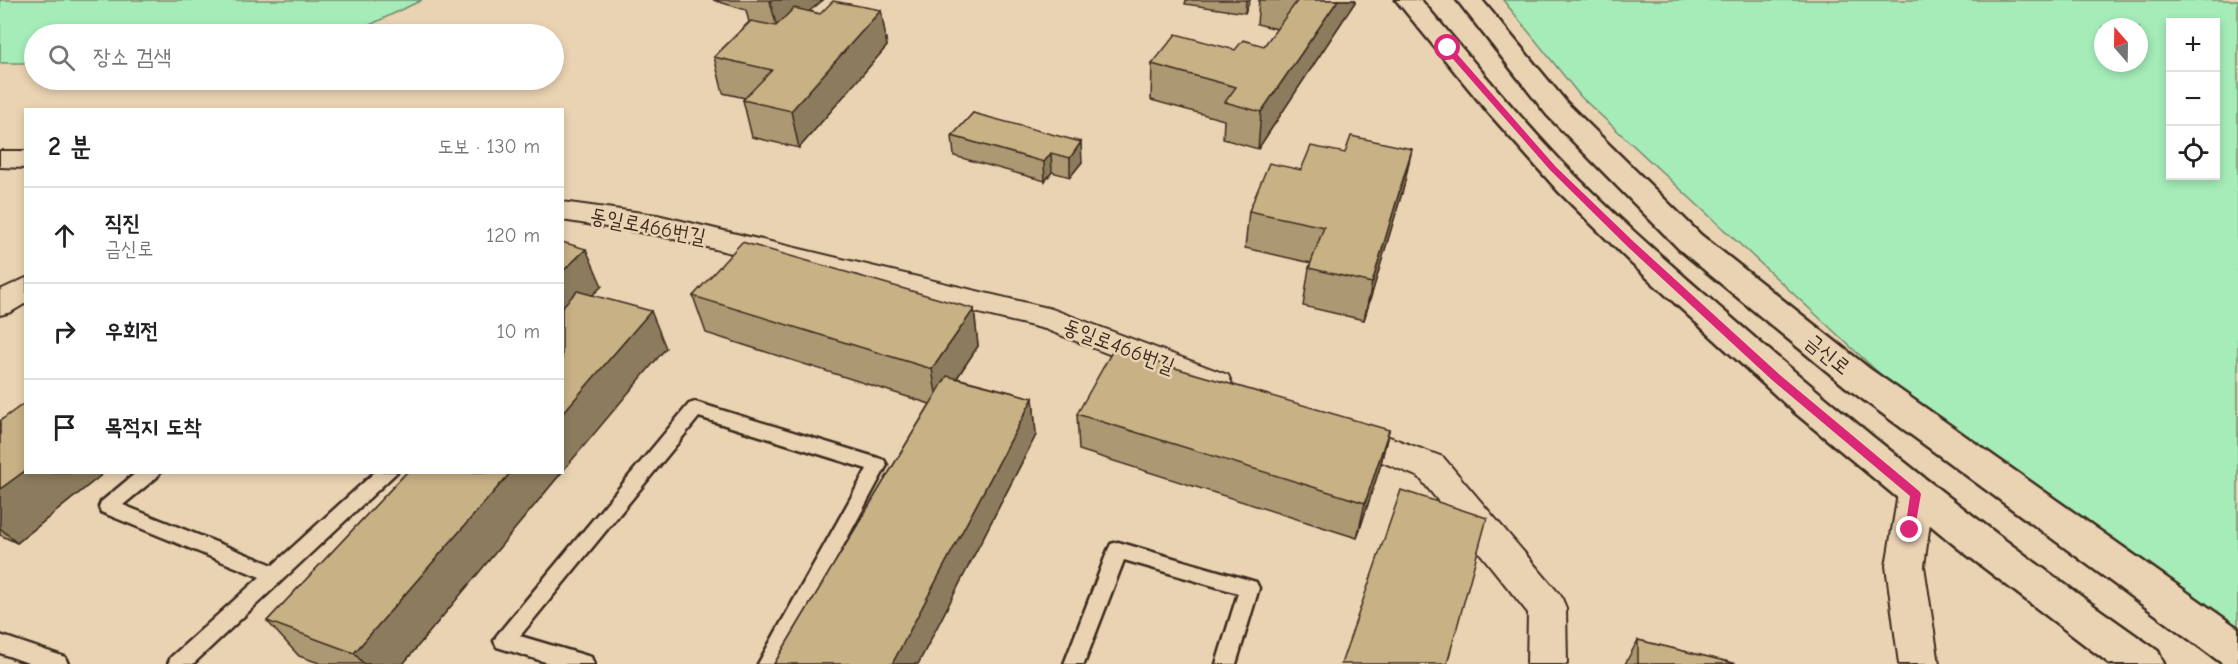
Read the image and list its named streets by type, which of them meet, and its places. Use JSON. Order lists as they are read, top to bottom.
{
  "streets": {
    "street": ["동일로466번길", "금신로"]
  },
  "north": "top",
  "page": {
    "map_buttons": ["+", "−"],
    "search": "장소 검색",
    "heading": ["2 분", "도보 · 130 m"],
    "list": [
      ["직진", "금신로", "120 m"],
      ["우회전", "10 m"],
      "목적지 도착"
    ]
  }
}
